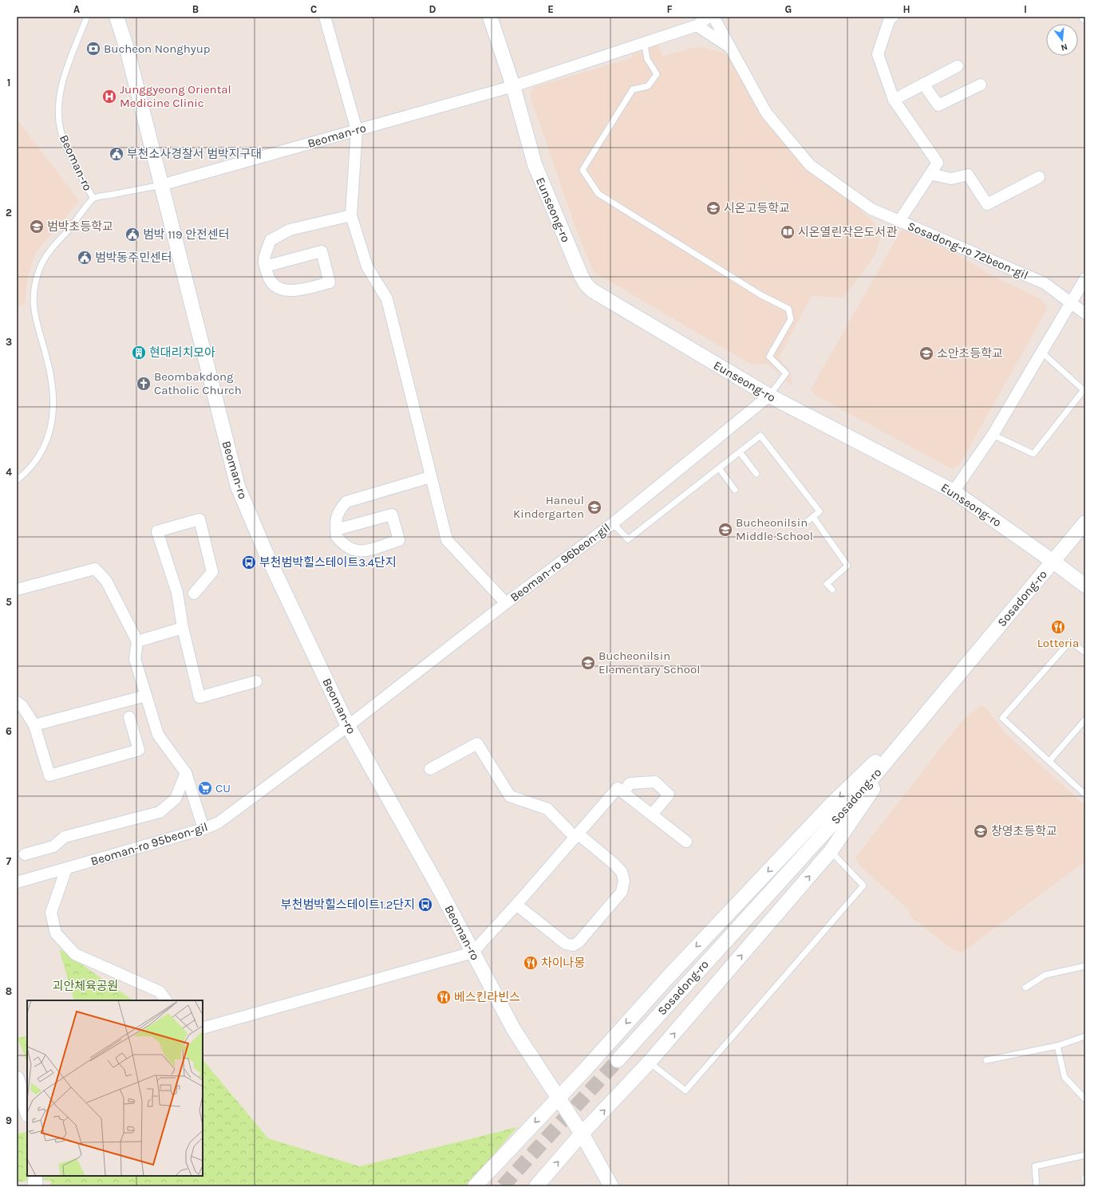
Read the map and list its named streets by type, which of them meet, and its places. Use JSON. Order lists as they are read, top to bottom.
{
  "streets": {
    "street": [
      "Beoman-ro",
      "Eunseong-ro",
      "Sosadong-ro 72beon-gil",
      "Beoman-ro 96beon-gil",
      "Sosadong-ro",
      "Beoman-ro 95beon-gil"
    ]
  },
  "crossings": [
    ["Beoman-ro", "Eunseong-ro"],
    ["Beoman-ro", "Beoman-ro 96beon-gil"],
    ["Beoman-ro", "Beoman-ro 95beon-gil"],
    ["Eunseong-ro", "Beoman-ro 96beon-gil"],
    ["Eunseong-ro", "Sosadong-ro"],
    ["Beoman-ro 96beon-gil", "Beoman-ro 95beon-gil"]
  ],
  "parks": ["괴안체육공원"],
  "places": {
    "bank": ["Bucheon Nonghyup"],
    "hospital": ["Junggyeong Oriental Medicine Clinic"],
    "public building": ["부천소사경찰서 범박지구대", "범박 119 안전센터", "범박동주민센터"],
    "school or university": [
      "시온고등학교",
      "범박초등학교",
      "소안초등학교",
      "Haneul Kindergarten",
      "Bucheonilsin Middle School",
      "Bucheonilsin Elementary School",
      "창영초등학교"
    ],
    "library": ["시온열린작은도서관"],
    "building": ["현대리치모아"],
    "church": ["Beombakdong Catholic Church"],
    "bus stop": ["부천범박힐스테이트3.4단지", "부천범박힐스테이트1.2단지"],
    "restaurant": ["Lotteria", "차이나몽", "베스킨라빈스"],
    "supermarket": ["CU"]
  },
  "north": "bottom",
  "grid": {
    "columns": [
      "A",
      "B",
      "C",
      "D",
      "E",
      "F",
      "G",
      "H",
      "I"
    ],
    "rows": [
      "1",
      "2",
      "3",
      "4",
      "5",
      "6",
      "7",
      "8",
      "9"
    ]
  }
}
